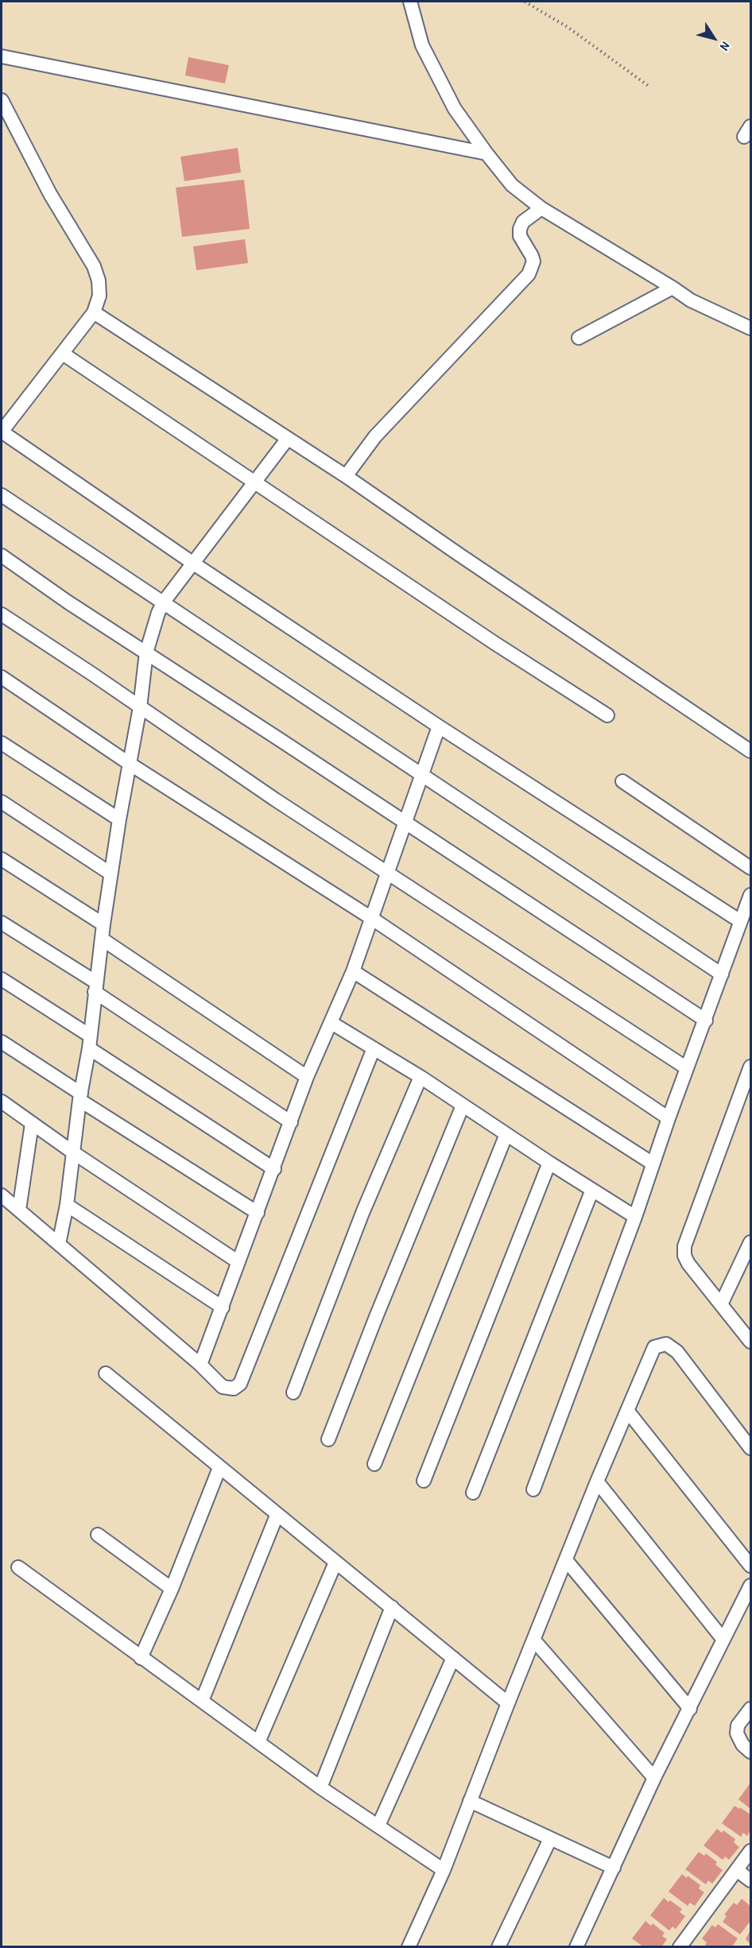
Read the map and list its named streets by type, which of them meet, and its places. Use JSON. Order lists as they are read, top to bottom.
{
  "north": "bottom right"
}
